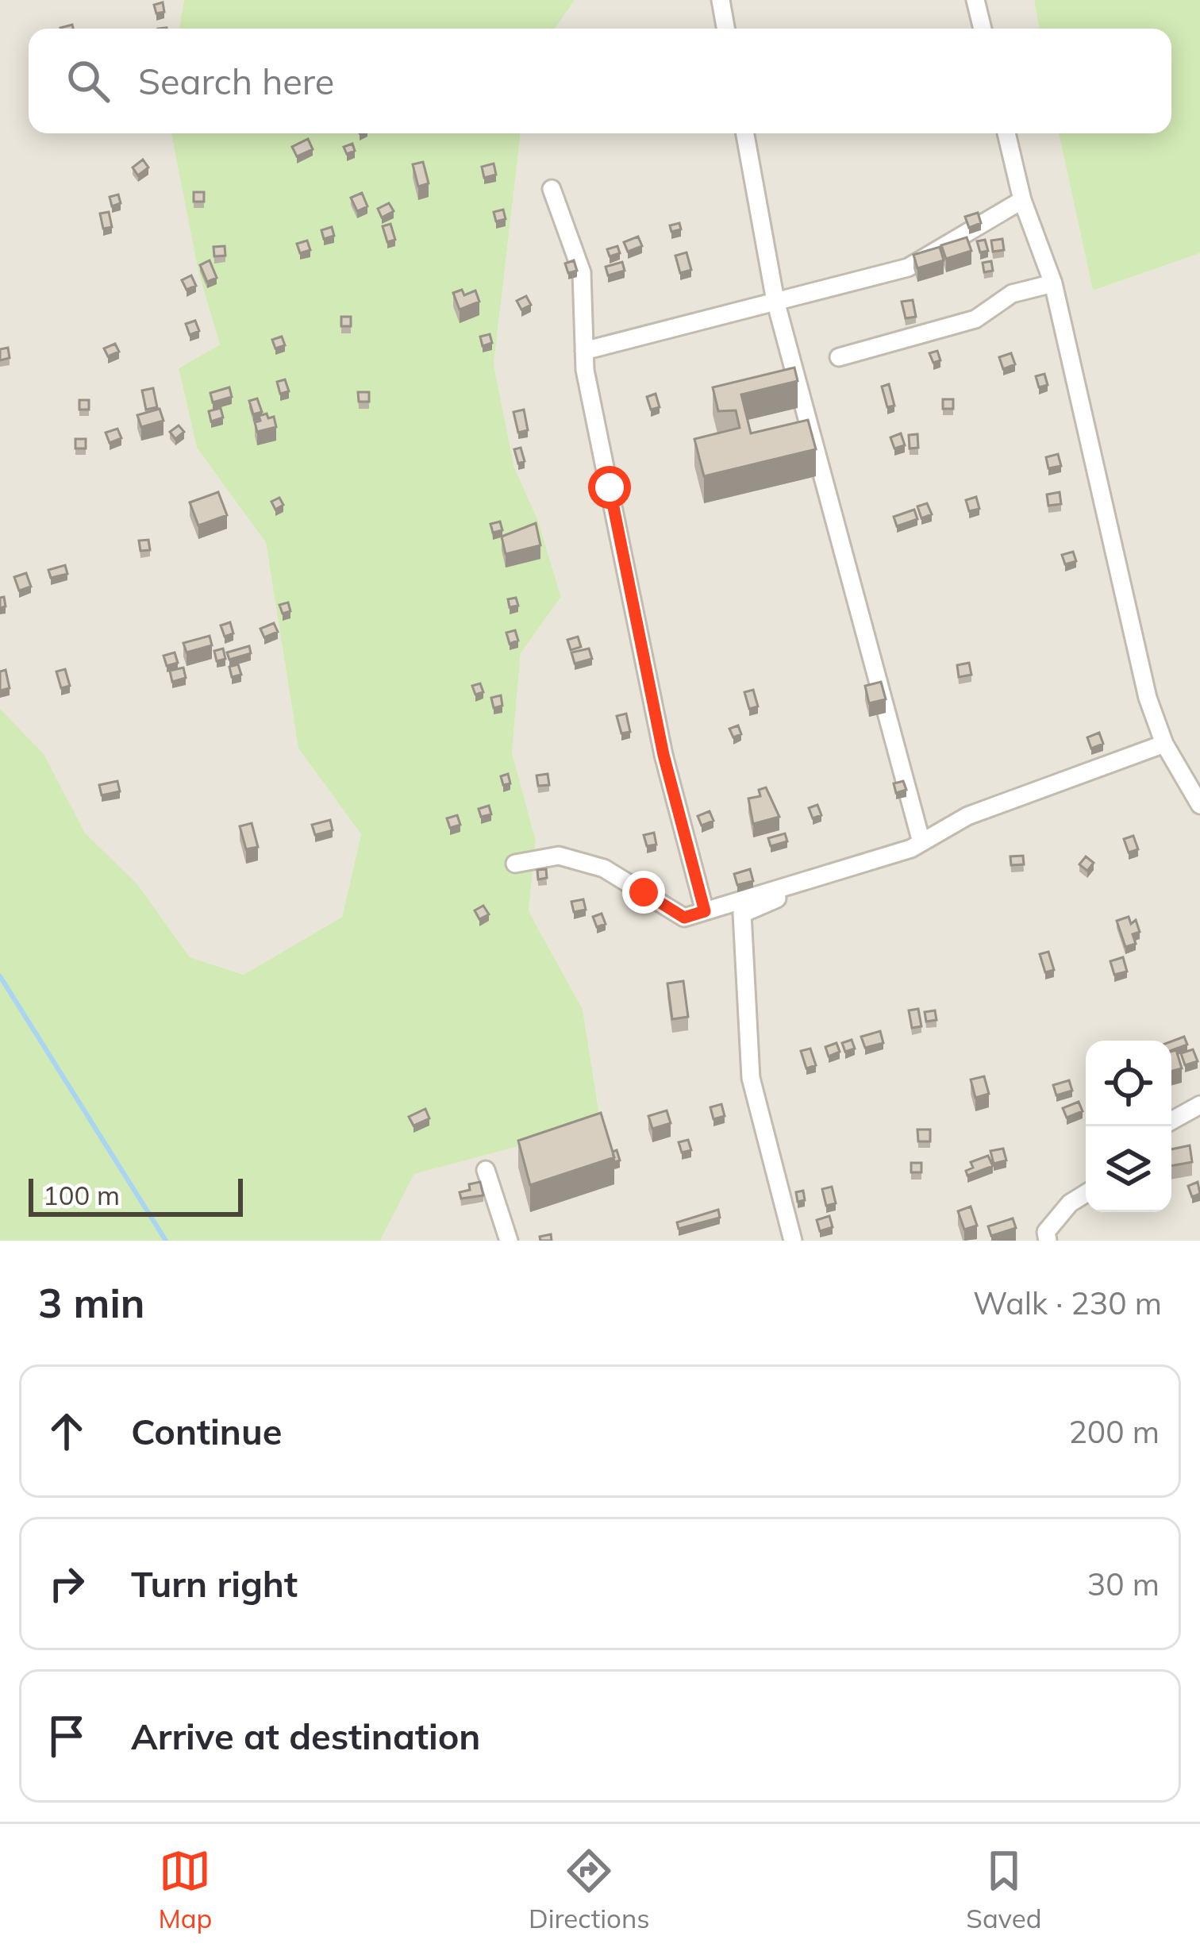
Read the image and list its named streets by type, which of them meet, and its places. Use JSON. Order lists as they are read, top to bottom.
{
  "scale_bar": "100 m",
  "page": {
    "search": "Search here",
    "scale": "100 m",
    "heading": ["3 min", "Walk · 230 m"],
    "list": [
      ["Continue", "200 m"],
      ["Turn right", "30 m"],
      "Arrive at destination"
    ],
    "nav": ["Map", "Directions", "Saved"]
  }
}
